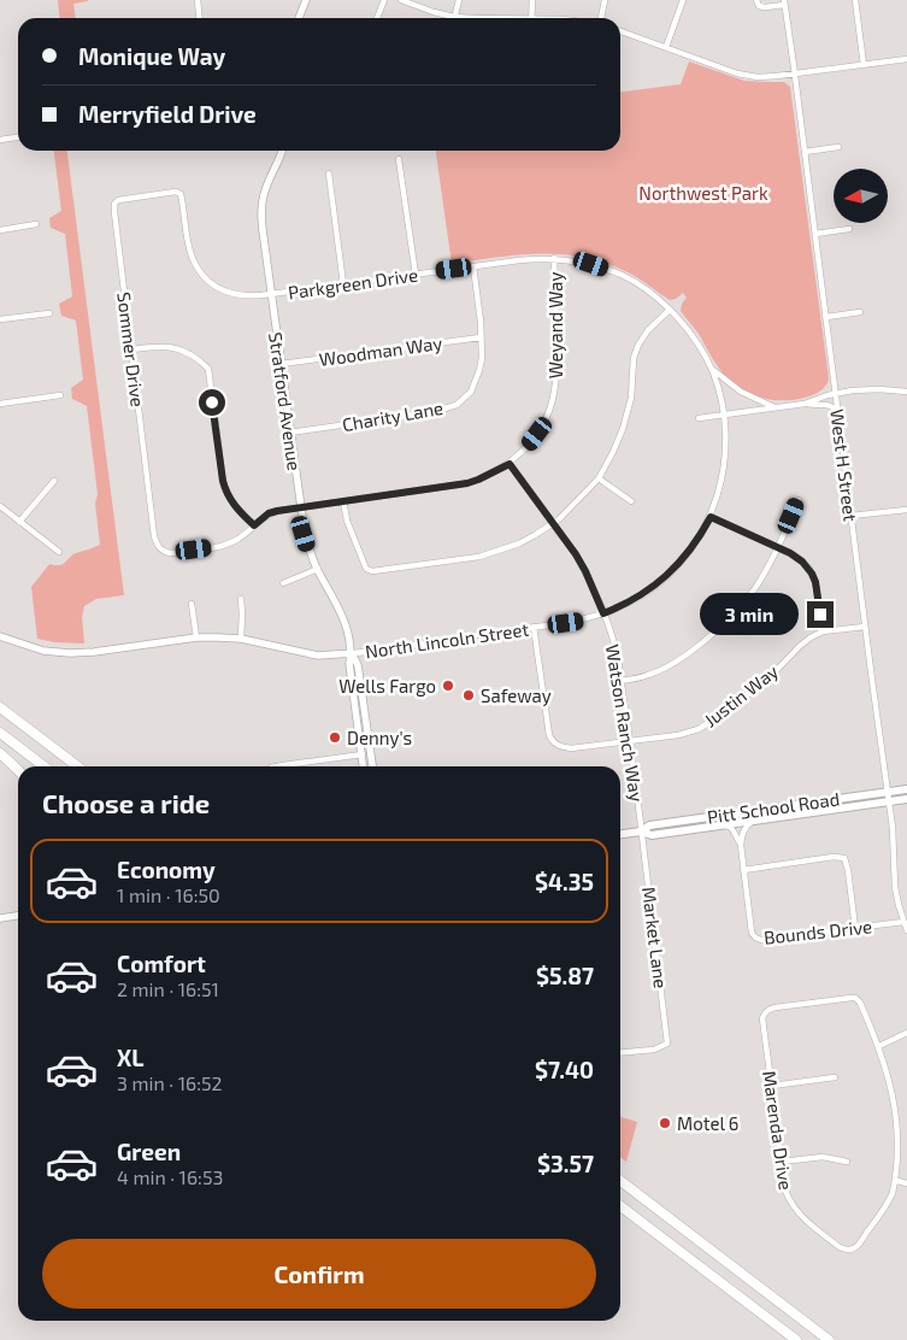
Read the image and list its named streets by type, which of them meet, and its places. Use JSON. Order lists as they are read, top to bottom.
{
  "streets": {
    "main road": ["Pitt School Road"],
    "street": [
      "Parkgreen Drive",
      "Weyand Way",
      "Sommer Drive",
      "Woodman Way",
      "Stratford Avenue",
      "Charity Lane",
      "West H Street",
      "North Lincoln Street",
      "Justin Way",
      "Watson Ranch Way",
      "Bounds Drive",
      "Market Lane",
      "Marenda Drive"
    ]
  },
  "crossings": [
    ["Parkgreen Drive", "Weyand Way"],
    ["Parkgreen Drive", "Sommer Drive"],
    ["Parkgreen Drive", "Stratford Avenue"],
    ["Parkgreen Drive", "Charity Lane"],
    ["Parkgreen Drive", "North Lincoln Street"],
    ["Weyand Way", "Sommer Drive"],
    ["Weyand Way", "Stratford Avenue"],
    ["Weyand Way", "Watson Ranch Way"],
    ["Woodman Way", "Stratford Avenue"],
    ["Woodman Way", "Charity Lane"],
    ["Stratford Avenue", "Charity Lane"],
    ["Stratford Avenue", "North Lincoln Street"],
    ["West H Street", "Justin Way"],
    ["West H Street", "Pitt School Road"],
    ["West H Street", "Bounds Drive"],
    ["North Lincoln Street", "Justin Way"],
    ["North Lincoln Street", "Watson Ranch Way"],
    ["Justin Way", "Watson Ranch Way"],
    ["Watson Ranch Way", "Pitt School Road"],
    ["Watson Ranch Way", "Market Lane"],
    ["Pitt School Road", "Bounds Drive"],
    ["Pitt School Road", "Market Lane"]
  ],
  "parks": ["Northwest Park"],
  "places": [
    "Wells Fargo",
    "Safeway",
    "Denny's",
    "Motel 6"
  ],
  "north": "left",
  "page": {
    "banner": ["Monique Way", "Merryfield Drive"],
    "bubble": "3 min",
    "heading": "Choose a ride",
    "list": [
      {
        "name": "Economy",
        "note": "1 min · 16:50",
        "value": "$4.35"
      },
      {
        "name": "Comfort",
        "note": "2 min · 16:51",
        "value": "$5.87"
      },
      {
        "name": "XL",
        "note": "3 min · 16:52",
        "value": "$7.40"
      },
      {
        "name": "Green",
        "note": "4 min · 16:53",
        "value": "$3.57"
      }
    ],
    "buttons": "Confirm"
  }
}
